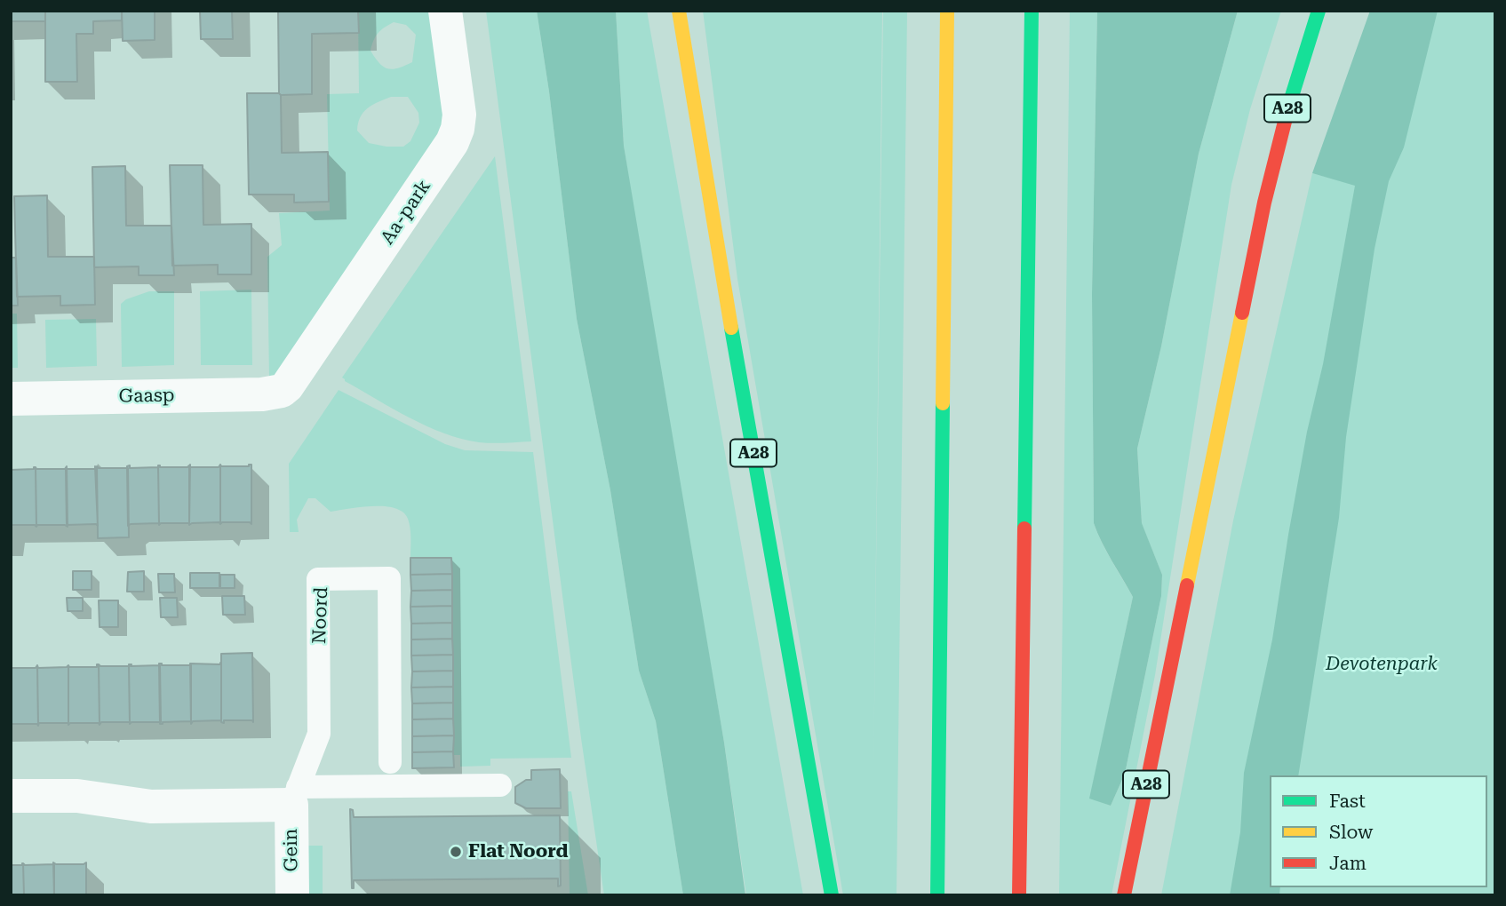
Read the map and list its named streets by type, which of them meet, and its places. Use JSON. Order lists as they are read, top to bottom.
{
  "streets": {
    "highway": ["A28"],
    "street": ["Aa-park", "Gaasp", "Gein"],
    "lane": ["Noord"]
  },
  "crossings": [
    ["Aa-park", "Gaasp"],
    ["Noord", "Gein"]
  ],
  "parks": ["Devotenpark"],
  "places": ["Flat Noord"],
  "legend": ["Fast", "Slow", "Jam"]
}
